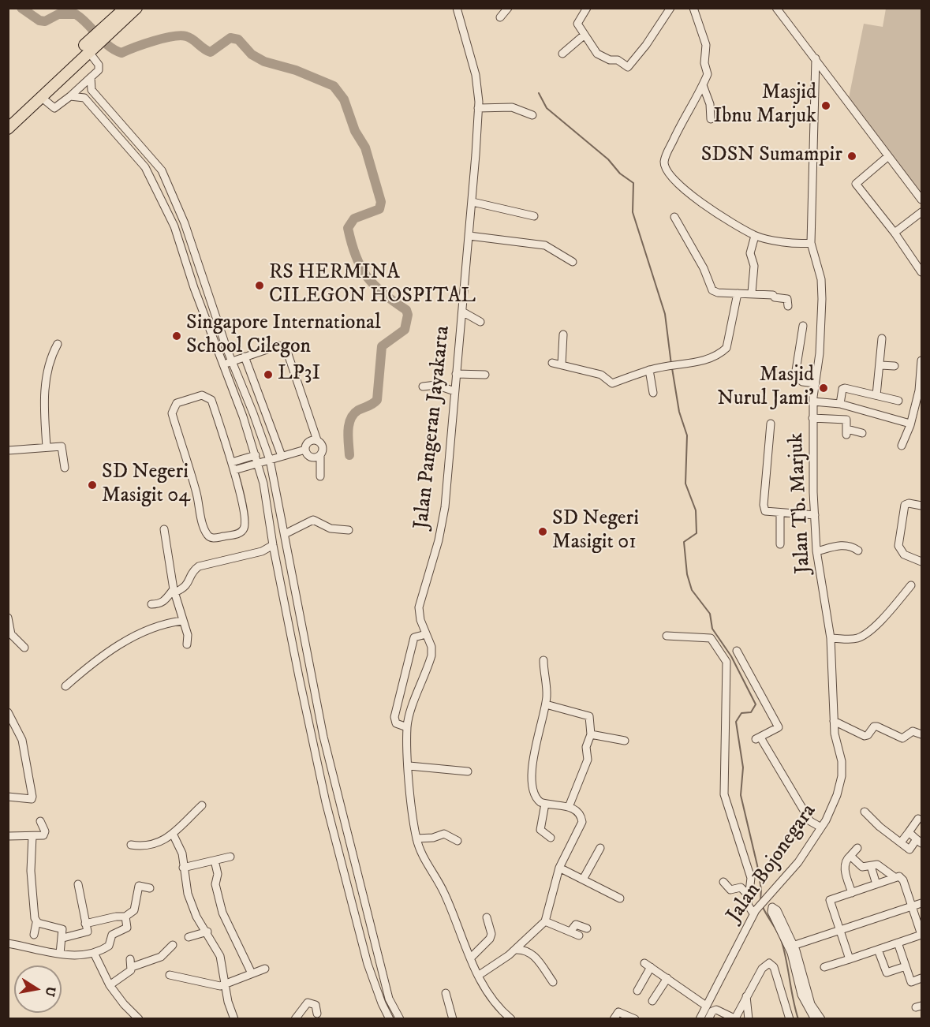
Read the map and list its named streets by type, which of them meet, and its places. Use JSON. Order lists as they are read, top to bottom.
{
  "streets": {
    "street": ["Jalan Pangeran Jayakarta", "Jalan Tb. Marjuk", "Jalan Bojonegara"]
  },
  "crossings": [
    ["Jalan Tb. Marjuk", "Jalan Bojonegara"]
  ],
  "places": [
    "Masjid Ibnu Marjuk",
    "SDSN Sumampir",
    "RS HERMINA CILEGON HOSPITAL",
    "Singapore International School Cilegon",
    "LP3I",
    "Masjid Nurul Jami'",
    "SD Negeri Masigit 04",
    "SD Negeri Masigit 01"
  ],
  "north": "right"
}
